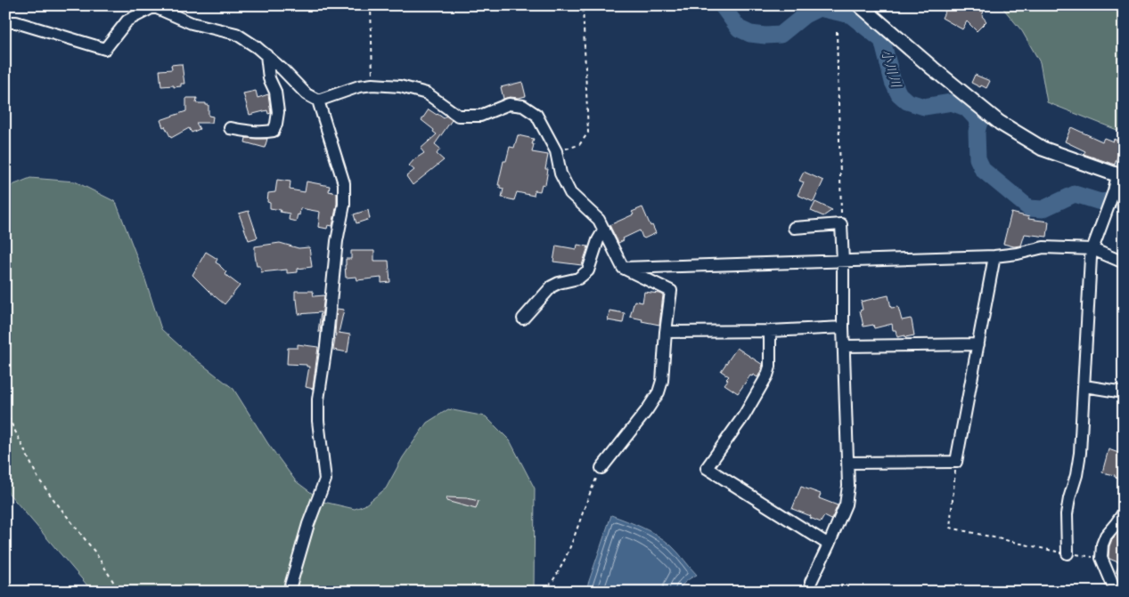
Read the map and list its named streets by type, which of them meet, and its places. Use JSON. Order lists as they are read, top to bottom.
{
  "water": ["小川川"]
}
